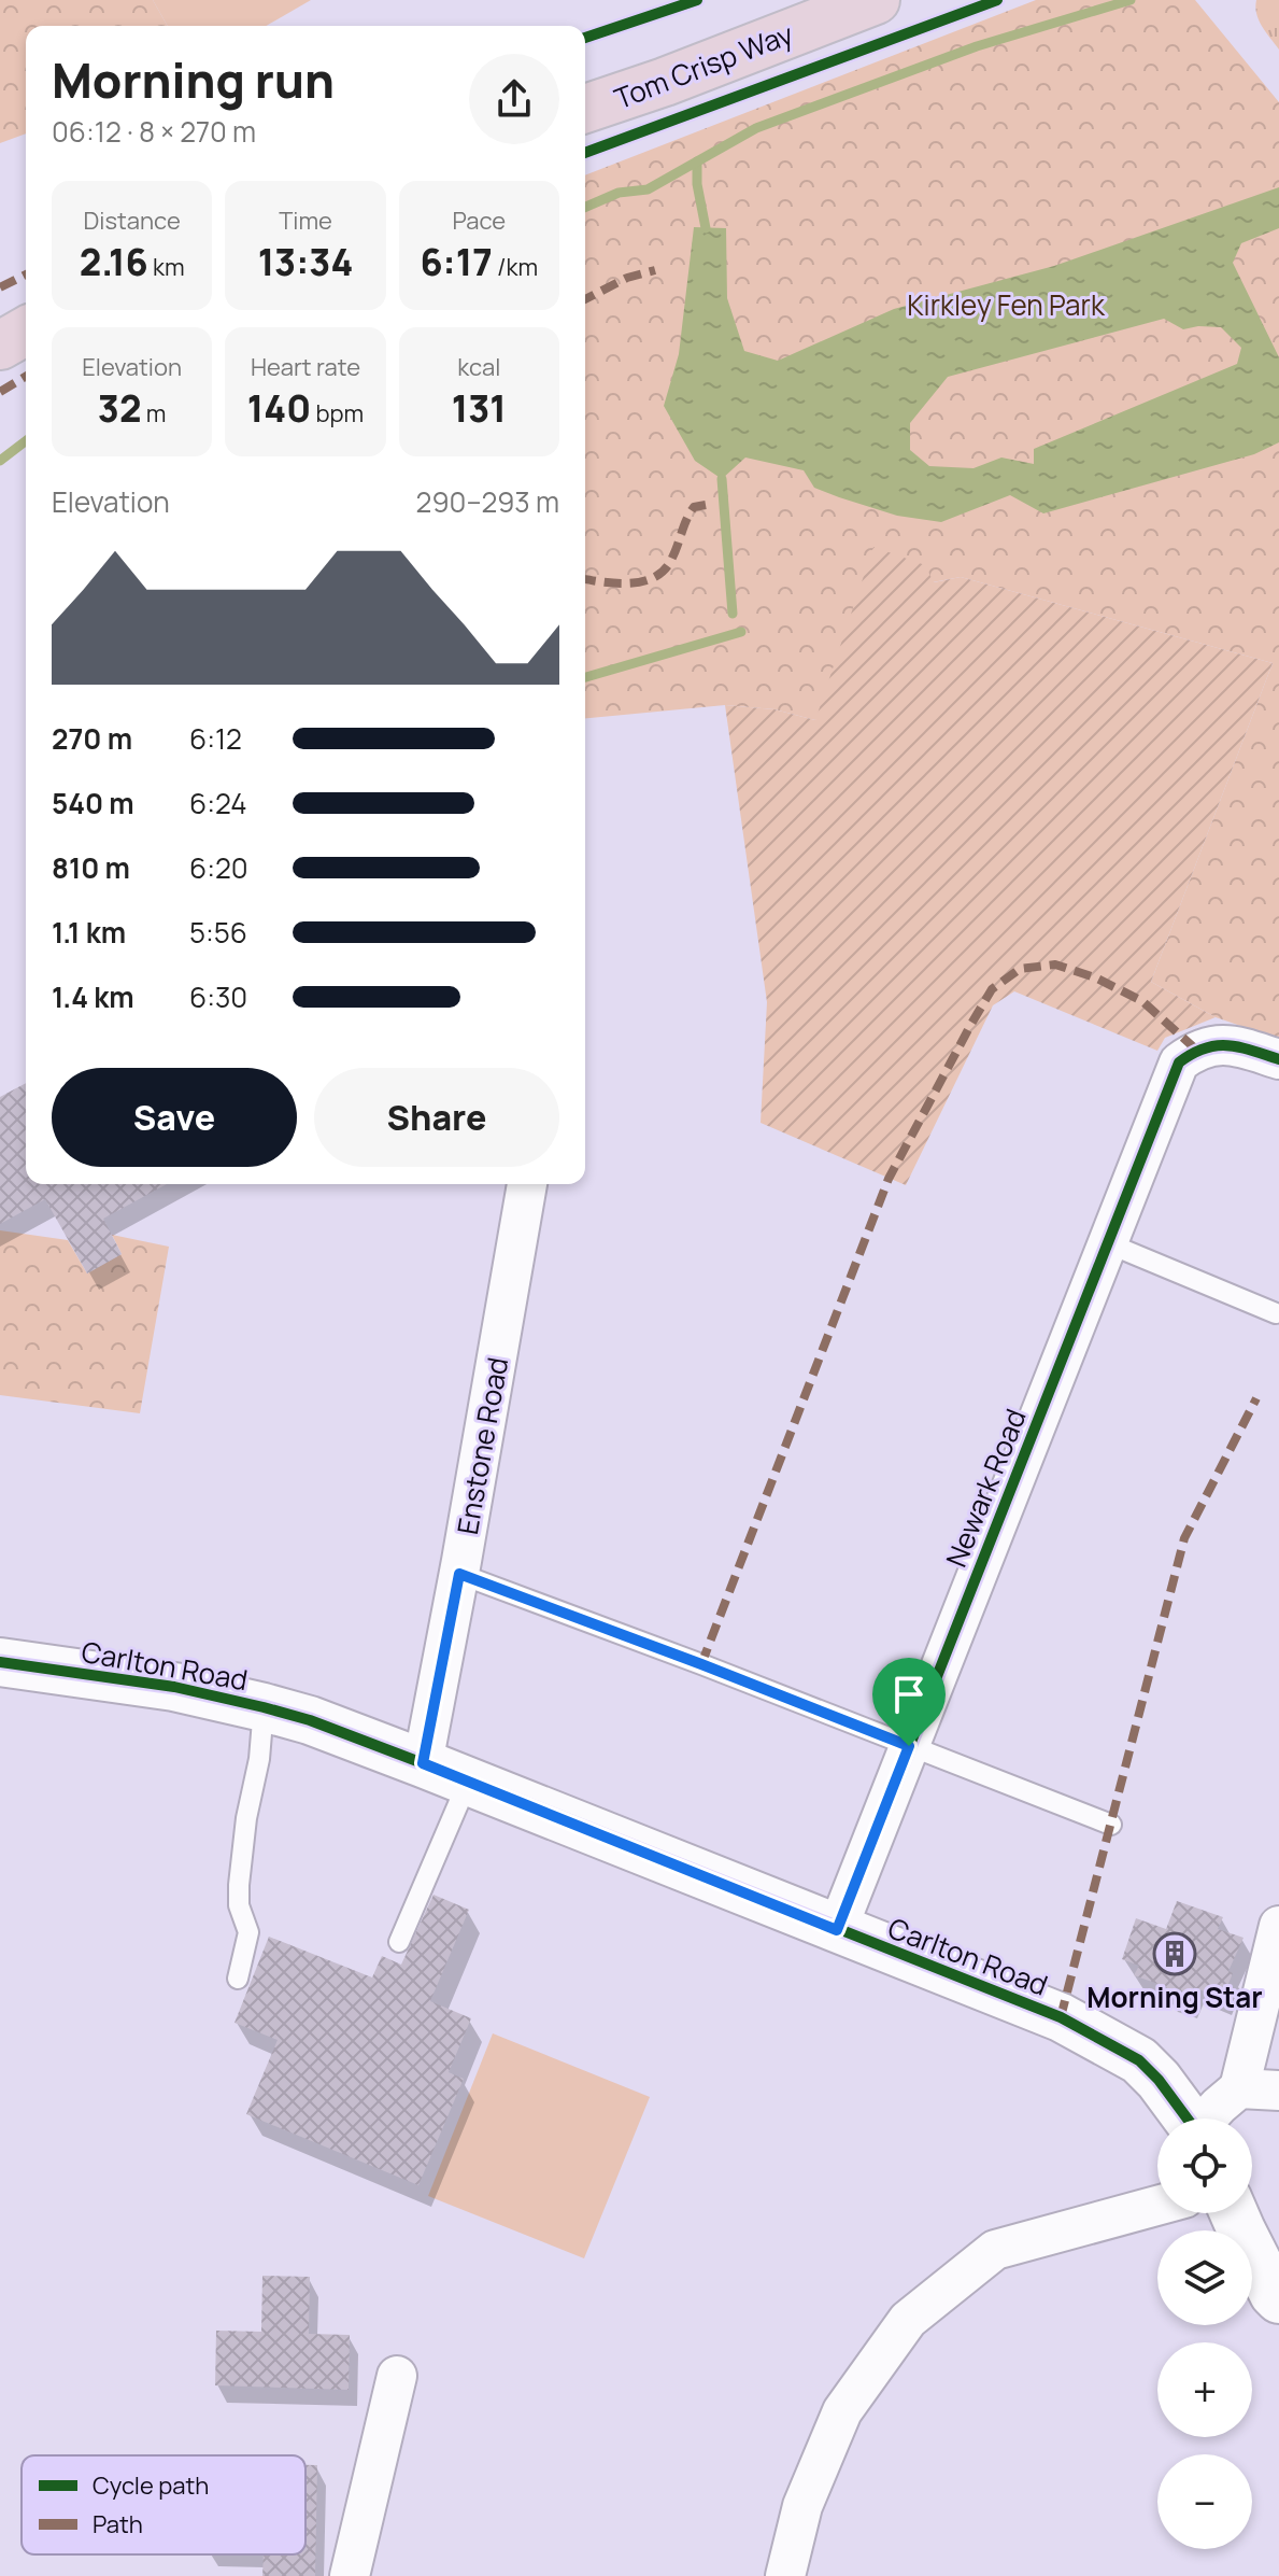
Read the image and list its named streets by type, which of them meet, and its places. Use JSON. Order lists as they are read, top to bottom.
{
  "streets": {
    "highway": ["Tom Crisp Way"],
    "street": ["Enstone Road", "Newark Road", "Carlton Road"]
  },
  "crossings": [
    ["Enstone Road", "Carlton Road"],
    ["Newark Road", "Carlton Road"]
  ],
  "parks": ["Kirkley Fen Park"],
  "places": {
    "building": ["Morning Star"]
  },
  "legend": ["Cycle path", "Path"],
  "page": {
    "heading": ["Morning run", "06:12 · 8 × 270 m"],
    "stats": [
      ["Distance", "2.16 km"],
      ["Time", "13:34"],
      ["Pace", "6:17 /km"],
      ["Elevation", "32 m"],
      ["Heart rate", "140 bpm"],
      ["kcal", "131"]
    ],
    "chart": ["Elevation", "290–293 m"],
    "list": [
      {
        "name": "270 m",
        "note": "6:12"
      },
      {
        "name": "540 m",
        "note": "6:24"
      },
      {
        "name": "810 m",
        "note": "6:20"
      },
      {
        "name": "1.1 km",
        "note": "5:56"
      },
      {
        "name": "1.4 km",
        "note": "6:30"
      }
    ],
    "buttons": ["Save", "Share"],
    "map_buttons": ["+", "−"]
  }
}
